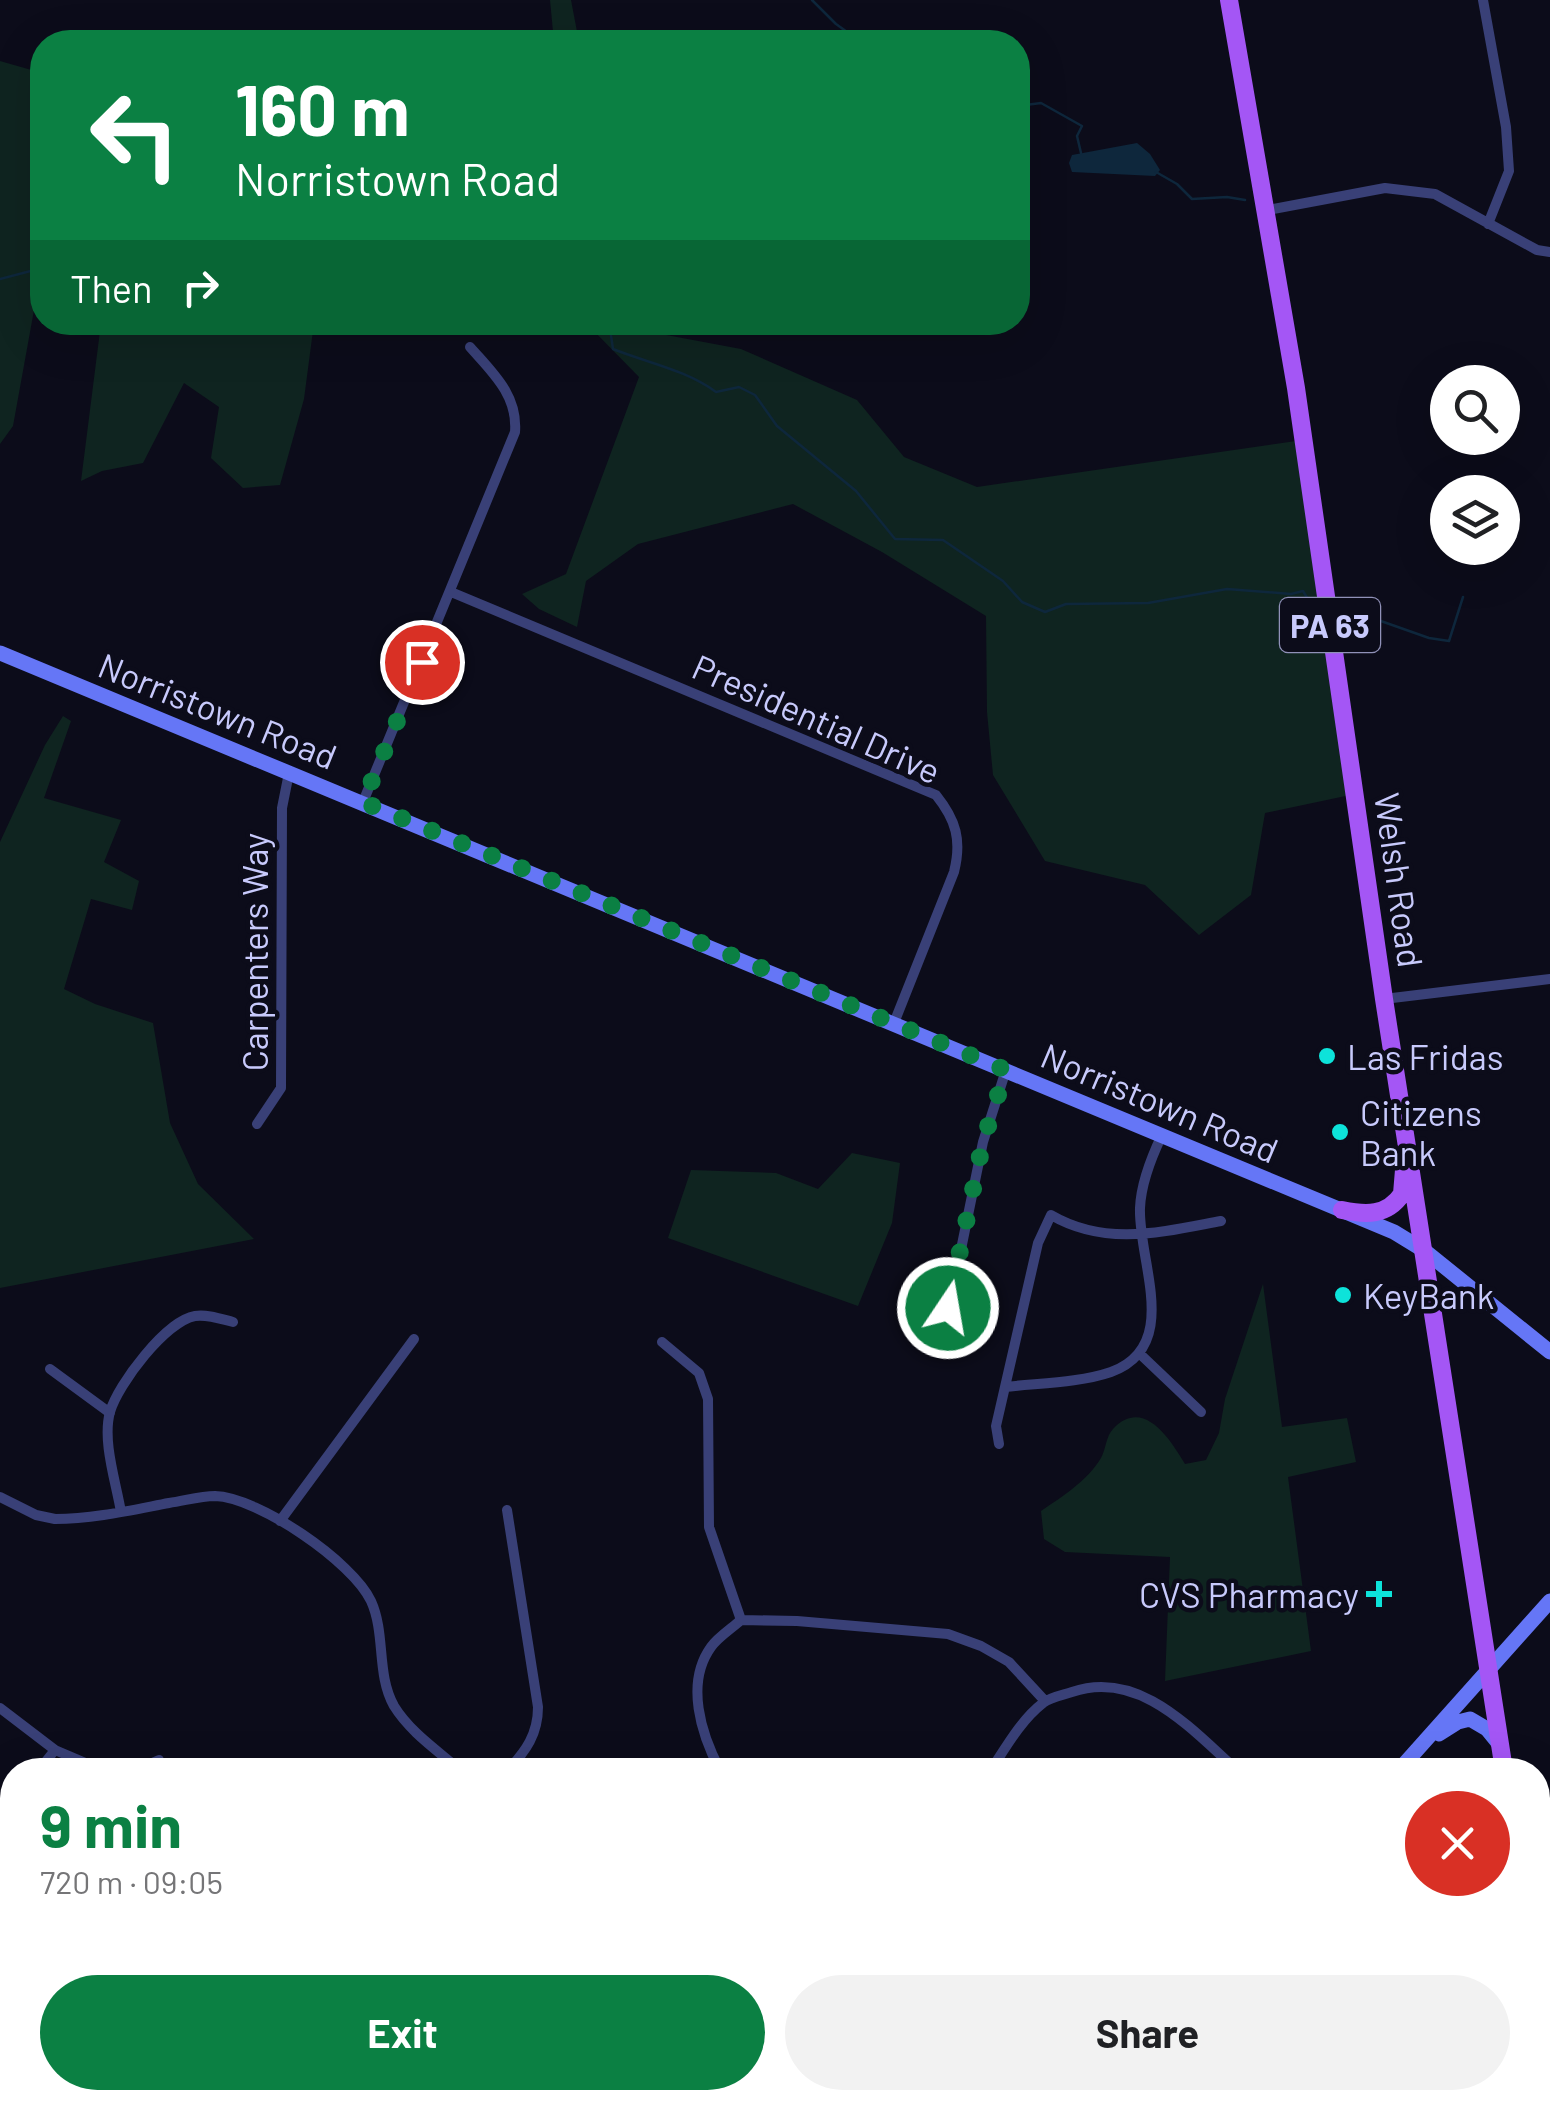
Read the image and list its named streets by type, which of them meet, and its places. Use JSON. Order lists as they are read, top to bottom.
{
  "streets": {
    "main road": ["PA 63", "Norristown Road", "Welsh Road"],
    "street": ["Presidential Drive", "Carpenters Way"]
  },
  "crossings": [
    ["Norristown Road", "Presidential Drive"],
    ["Norristown Road", "Welsh Road"],
    ["Norristown Road", "Carpenters Way"]
  ],
  "places": {
    "other": ["Las Fridas", "Citizens Bank", "KeyBank"],
    "health": ["CVS Pharmacy"]
  },
  "page": {
    "turn": ["160 m", "Norristown Road"],
    "then": "Then",
    "heading": ["9 min", "720 m · 09:05"],
    "buttons": ["Exit", "Share"]
  }
}
